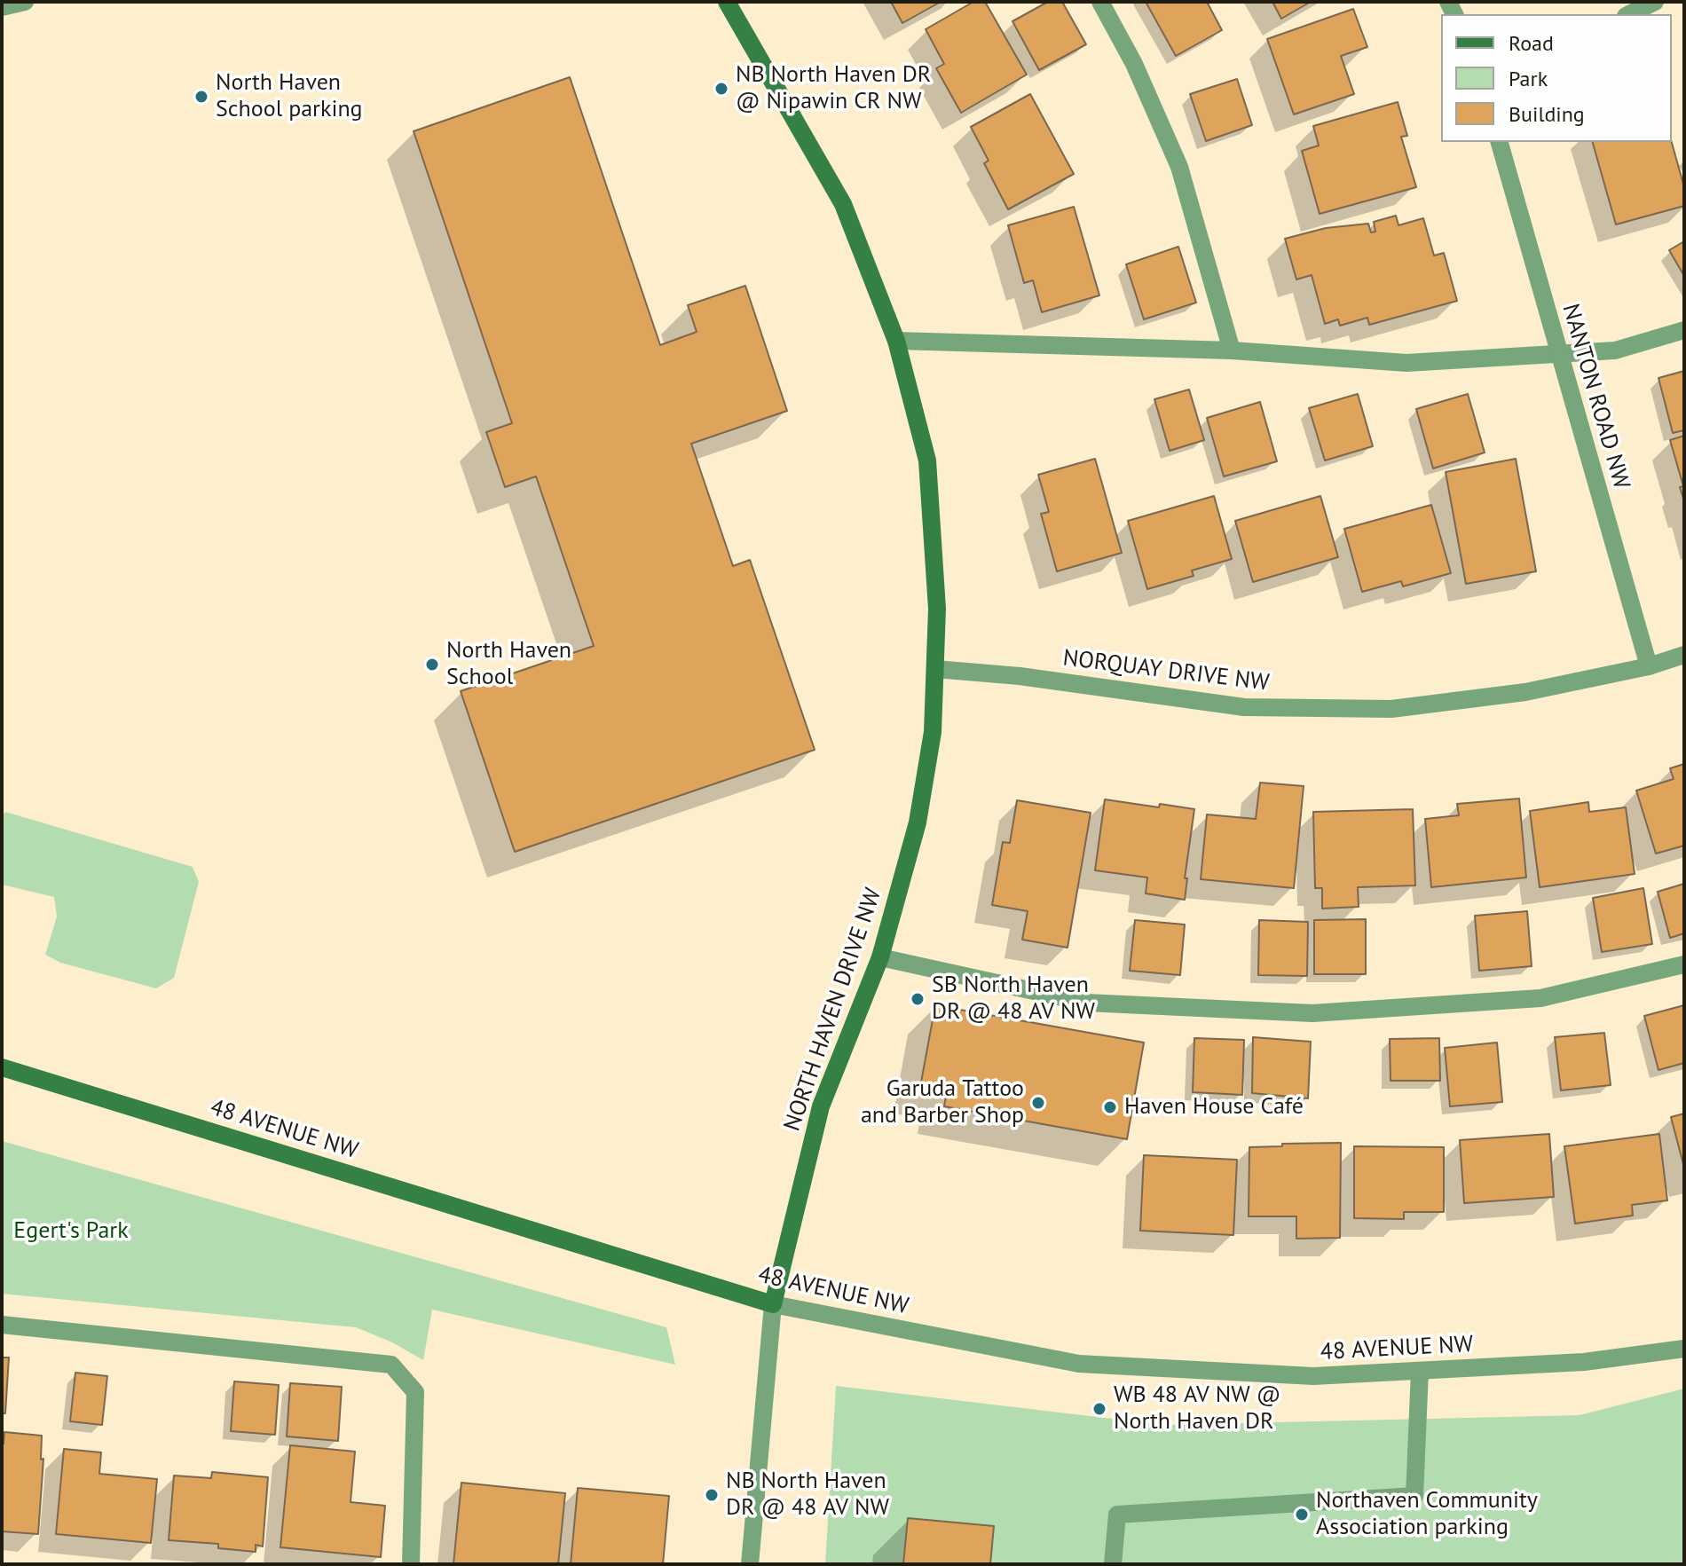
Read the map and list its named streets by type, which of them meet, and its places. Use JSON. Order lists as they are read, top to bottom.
{
  "streets": {
    "street": [
      "NANTON ROAD NW",
      "NORQUAY DRIVE NW",
      "NORTH HAVEN DRIVE NW",
      "48 AVENUE NW"
    ]
  },
  "crossings": [
    ["NANTON ROAD NW", "NORQUAY DRIVE NW"],
    ["NORQUAY DRIVE NW", "NORTH HAVEN DRIVE NW"],
    ["NORTH HAVEN DRIVE NW", "48 AVENUE NW"]
  ],
  "parks": ["Egert's Park"],
  "places": [
    "NB North Haven DR @ Nipawin CR NW",
    "North Haven School parking",
    "North Haven School",
    "SB North Haven DR @ 48 AV NW",
    "Garuda Tattoo and Barber Shop",
    "Haven House Café",
    "WB 48 AV NW @ North Haven DR",
    "NB North Haven DR @ 48 AV NW",
    "Northaven Community Association parking"
  ],
  "legend": ["Road", "Park", "Building"]
}
